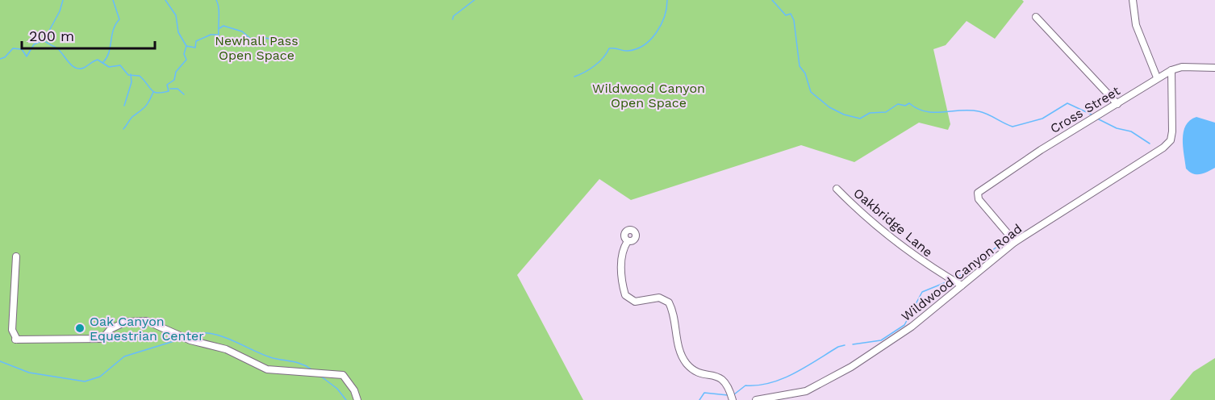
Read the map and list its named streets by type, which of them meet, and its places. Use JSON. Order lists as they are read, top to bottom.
{
  "streets": {
    "street": ["Cross Street", "Oakbridge Lane", "Wildwood Canyon Road"]
  },
  "crossings": [
    ["Cross Street", "Wildwood Canyon Road"],
    ["Oakbridge Lane", "Wildwood Canyon Road"]
  ],
  "parks": ["Newhall Pass Open Space", "Wildwood Canyon Open Space"],
  "places": ["Oak Canyon Equestrian Center"],
  "scale_bar": "200 m"
}
